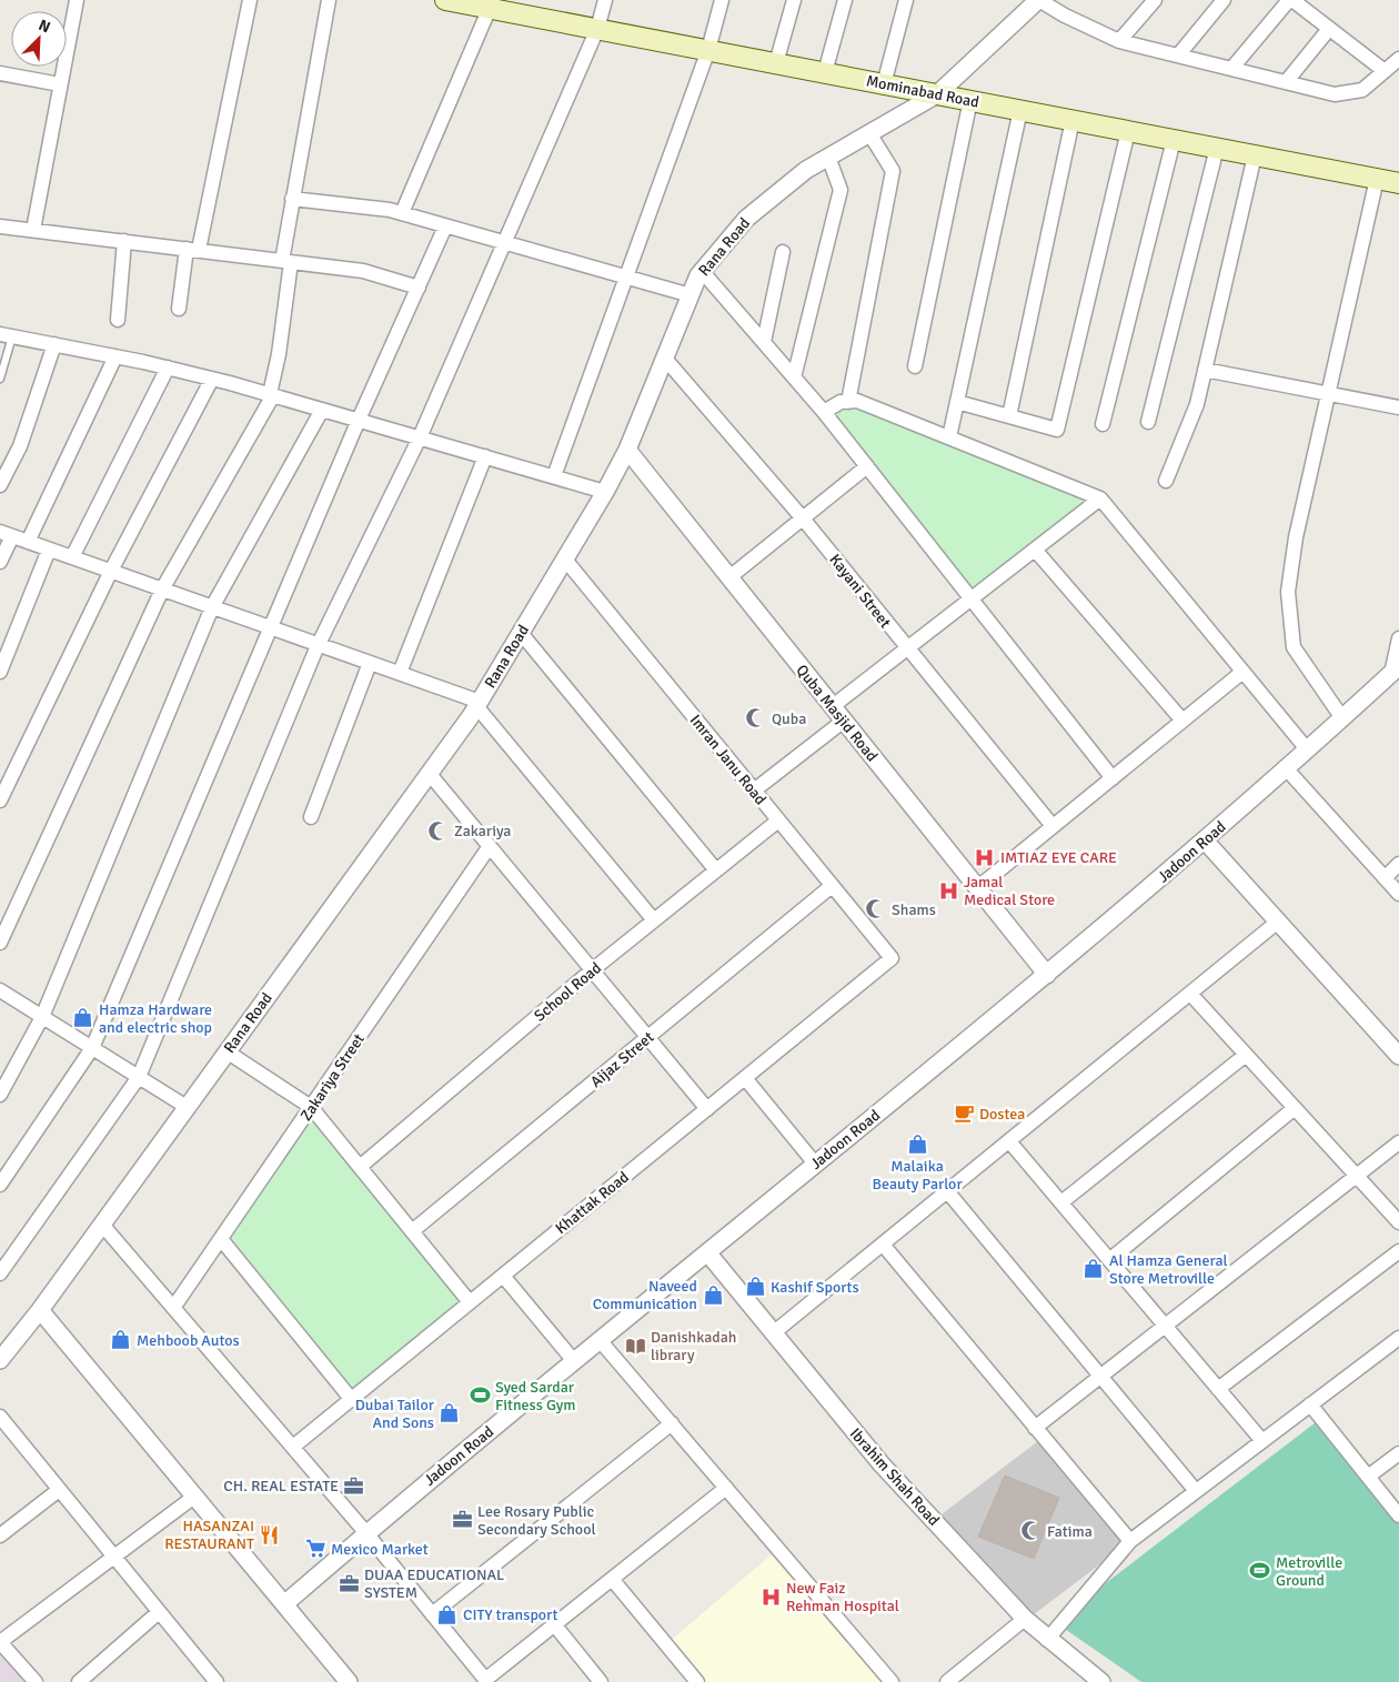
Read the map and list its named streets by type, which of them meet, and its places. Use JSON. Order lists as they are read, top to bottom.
{
  "streets": {
    "main road": ["Mominabad Road"],
    "street": [
      "Rana Road",
      "Kayani Street",
      "Quba Masjid Road",
      "Imran Janu Road",
      "Jadoon Road",
      "School Road",
      "Aijaz Street",
      "Zakariya Street",
      "Khattak Road",
      "Ibrahim Shah Road"
    ]
  },
  "crossings": [
    ["Mominabad Road", "Rana Road"],
    ["Rana Road", "Kayani Street"],
    ["Rana Road", "Quba Masjid Road"],
    ["Rana Road", "Imran Janu Road"],
    ["Quba Masjid Road", "Jadoon Road"],
    ["Imran Janu Road", "School Road"],
    ["Imran Janu Road", "Aijaz Street"],
    ["Imran Janu Road", "Khattak Road"],
    ["Jadoon Road", "Ibrahim Shah Road"]
  ],
  "places": {
    "mosque": [
      "Quba",
      "Zakariya",
      "Shams",
      "Fatima"
    ],
    "hospital": ["IMTIAZ EYE CARE", "Jamal Medical Store", "New Faiz Rehman Hospital"],
    "shop": [
      "Hamza Hardware and electric shop",
      "Malaika Beauty Parlor",
      "Al Hamza General Store Metroville",
      "Kashif Sports",
      "Naveed Communication",
      "Mehboob Autos",
      "Dubai Tailor And Sons",
      "CITY transport"
    ],
    "cafe": ["Dostea"],
    "library": ["Danishkadah library"],
    "sports": ["Syed Sardar Fitness Gym", "Metroville Ground"],
    "office": ["CH. REAL ESTATE", "Lee Rosary Public Secondary School", "DUAA EDUCATIONAL SYSTEM"],
    "restaurant": ["HASANZAI RESTAURANT"],
    "supermarket": ["Mexico Market"]
  },
  "north": "top right"
}
